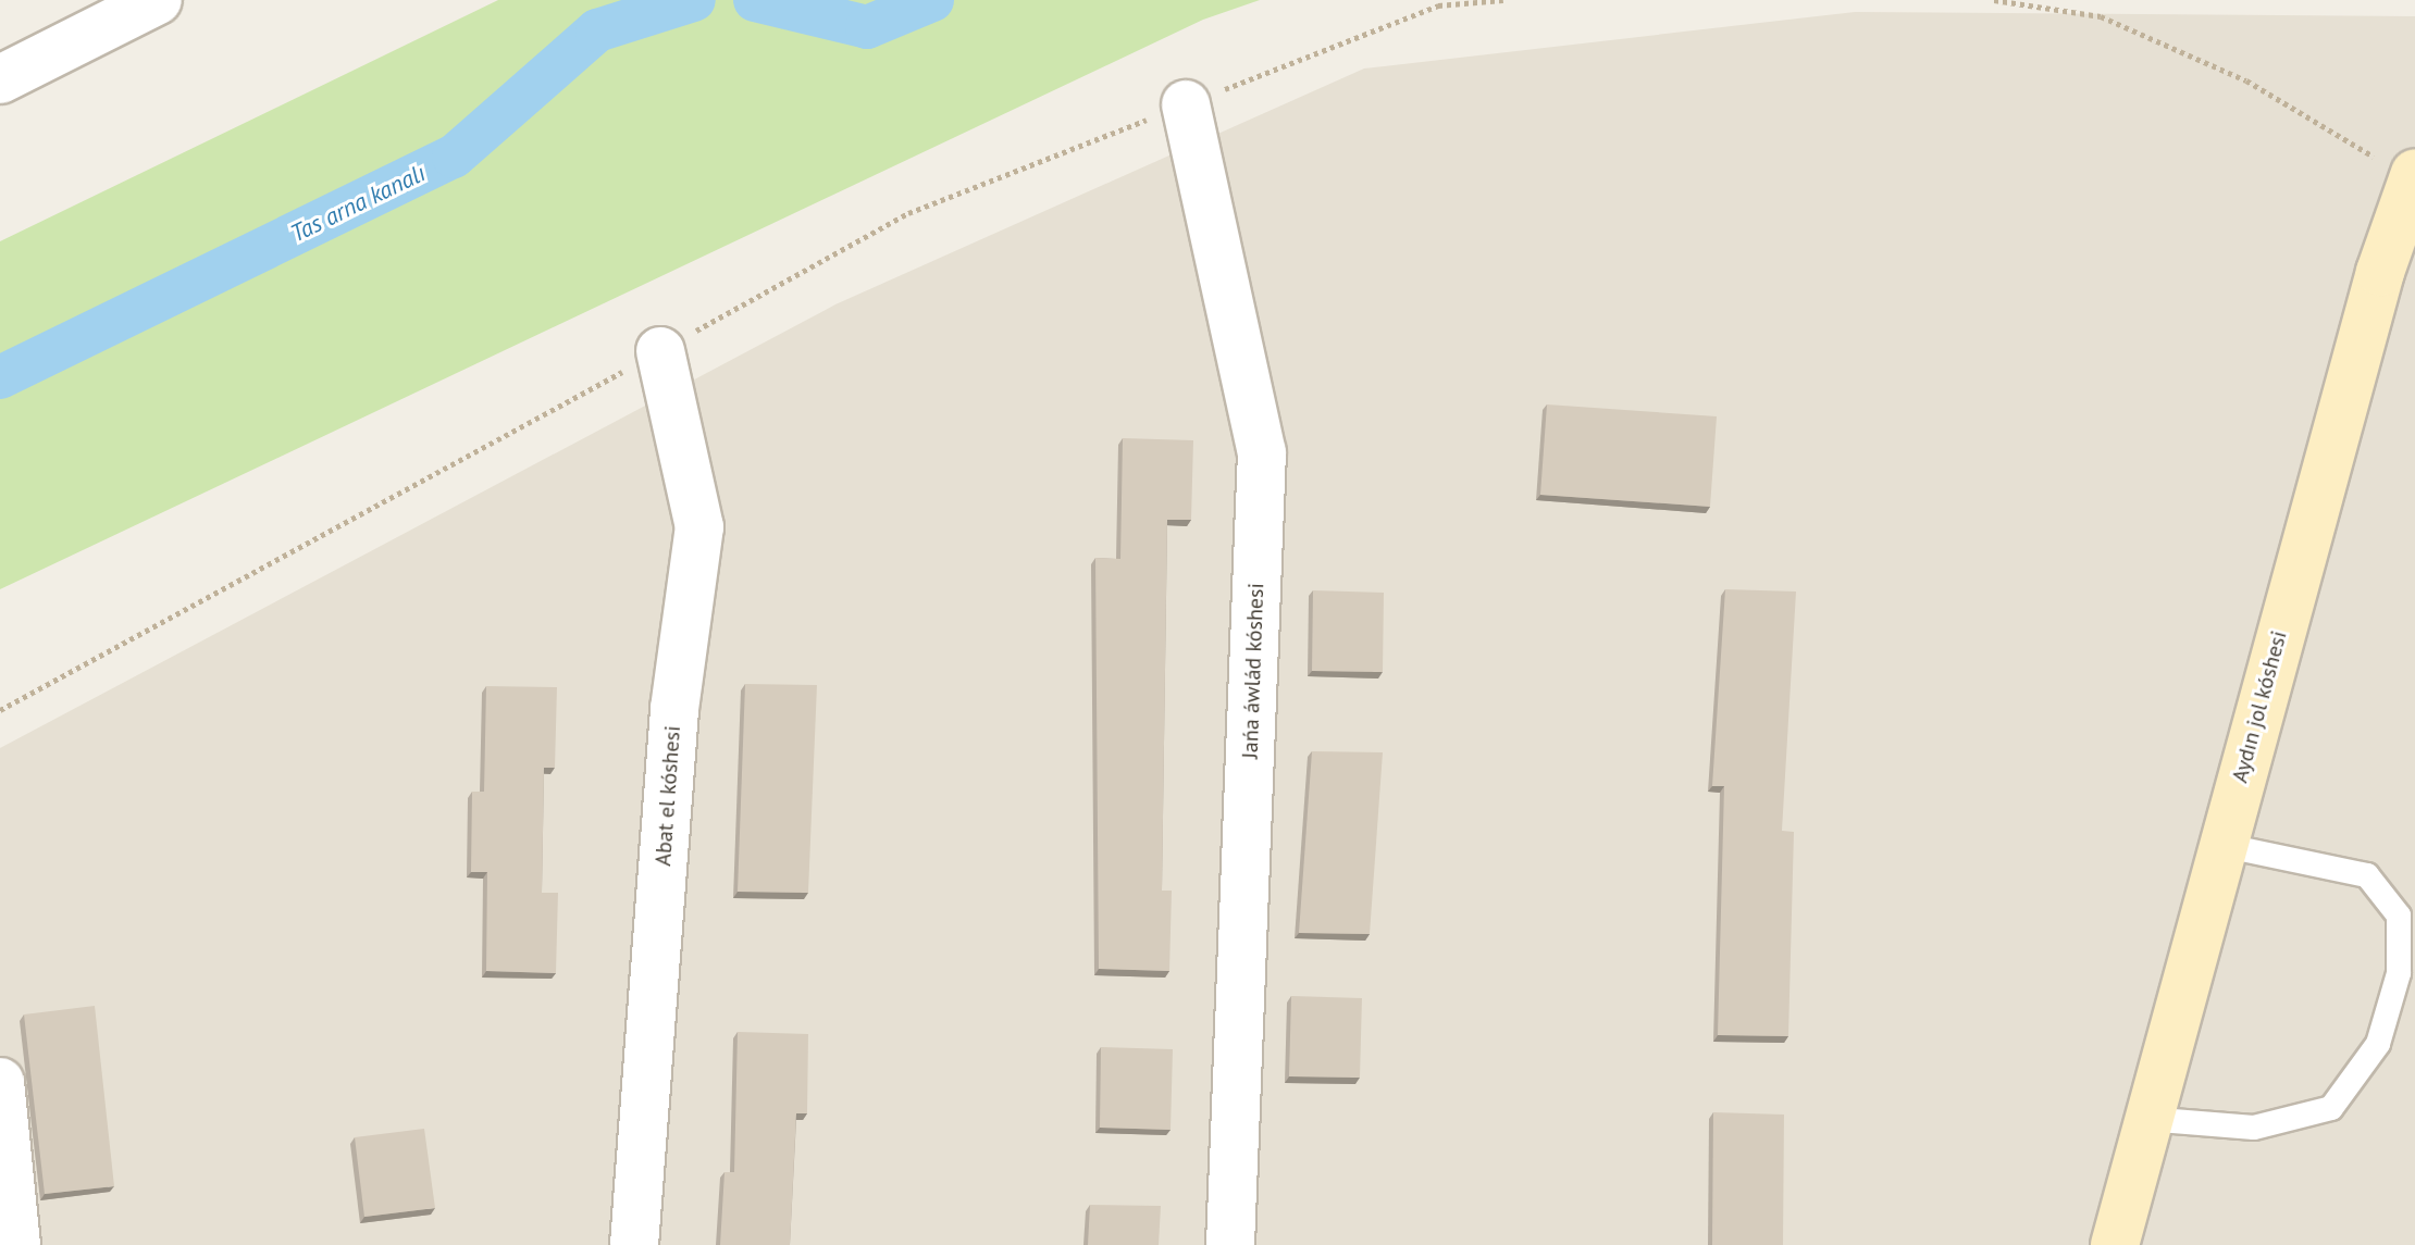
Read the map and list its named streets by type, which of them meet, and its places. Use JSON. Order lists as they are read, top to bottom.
{
  "streets": {
    "street": ["Jańa áwlád kóshesi", "Aydın jol kóshesi", "Abat el kóshesi"]
  },
  "water": ["Tas arna kanalı"]
}
